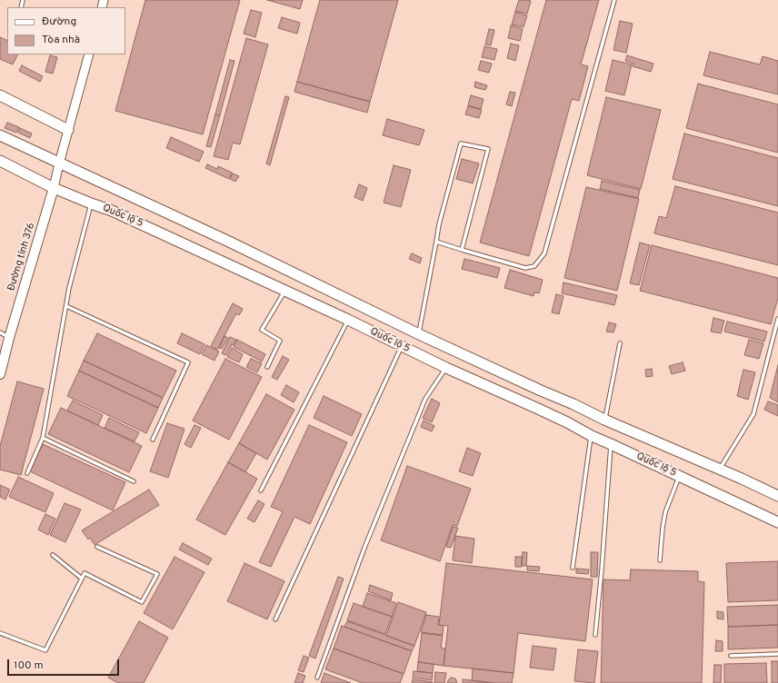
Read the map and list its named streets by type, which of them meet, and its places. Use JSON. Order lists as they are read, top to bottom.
{
  "streets": {
    "highway": ["Quốc lộ 5"],
    "main road": ["Đường tỉnh 376"]
  },
  "crossings": [
    ["Quốc lộ 5", "Đường tỉnh 376"]
  ],
  "legend": ["Đường", "Tòa nhà"],
  "scale_bar": "100 m"
}
